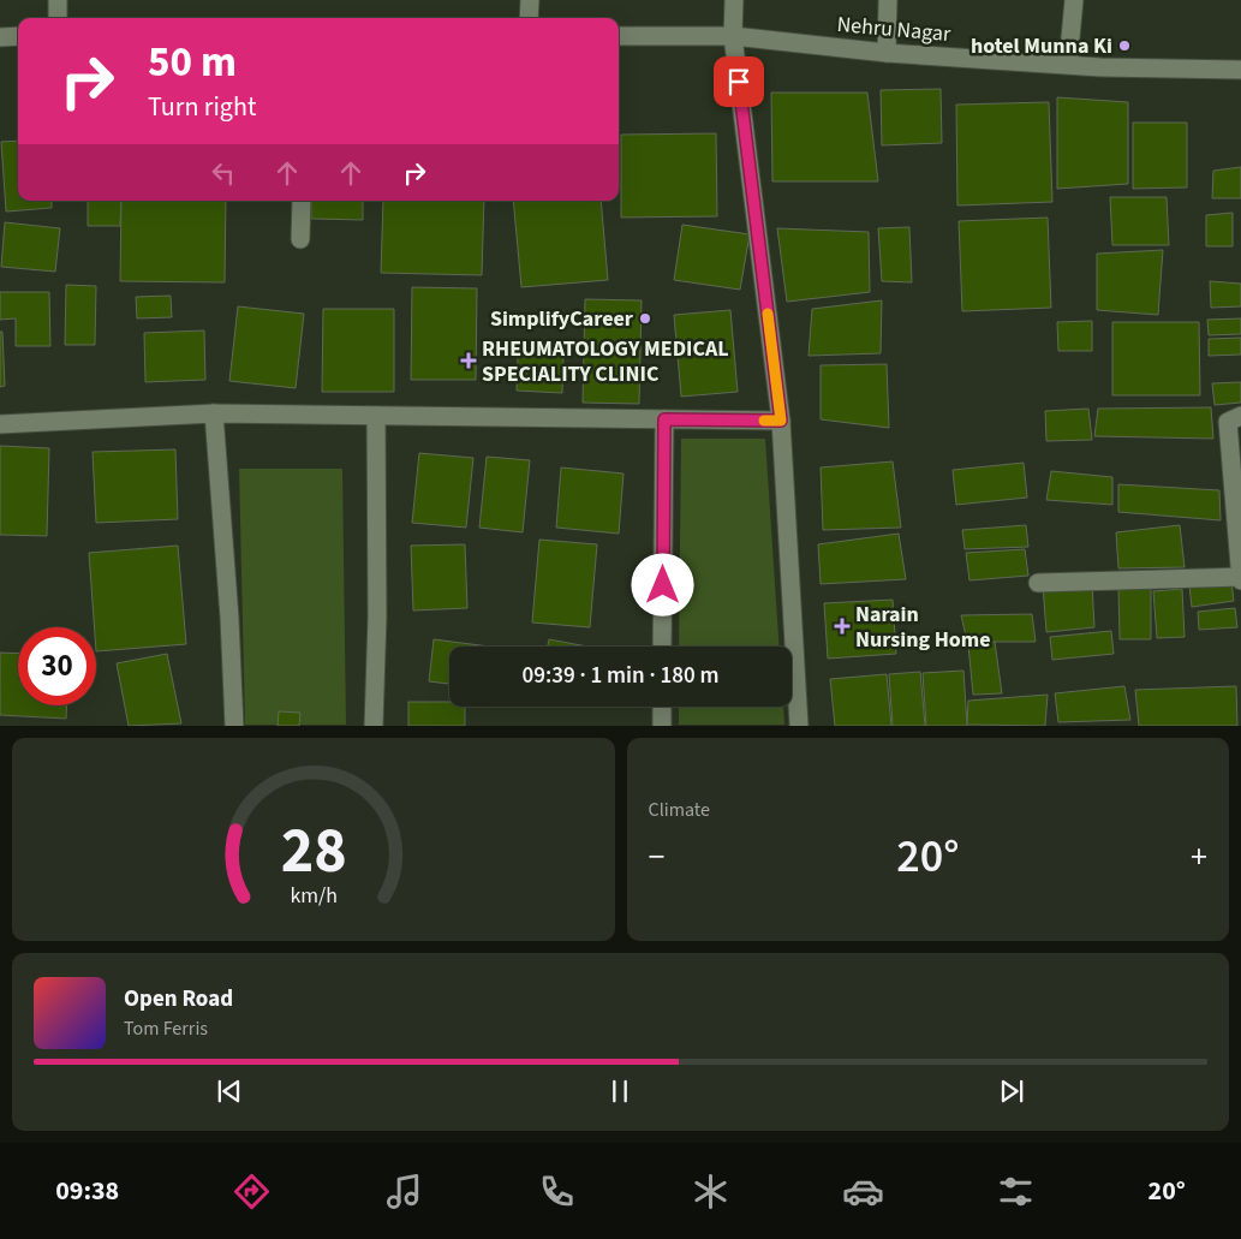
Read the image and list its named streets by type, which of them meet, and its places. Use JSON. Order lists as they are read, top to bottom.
{
  "streets": {
    "street": ["Nehru Nagar"]
  },
  "places": {
    "other": ["hotel Munna Ki", "SimplifyCareer"],
    "health": ["RHEUMATOLOGY MEDICAL SPECIALITY CLINIC", "Narain Nursing Home"]
  },
  "page": {
    "turn": ["50 m", "Turn right"],
    "limit": "30",
    "trip": "09:39 · 1 min · 180 m",
    "tile": "Climate",
    "heat": ["−", "20°", "+"],
    "song": ["Open Road", "Tom Ferris"],
    "tabs": ["09:38", "20°"],
    "gauge": ["28", "km/h"]
  }
}
